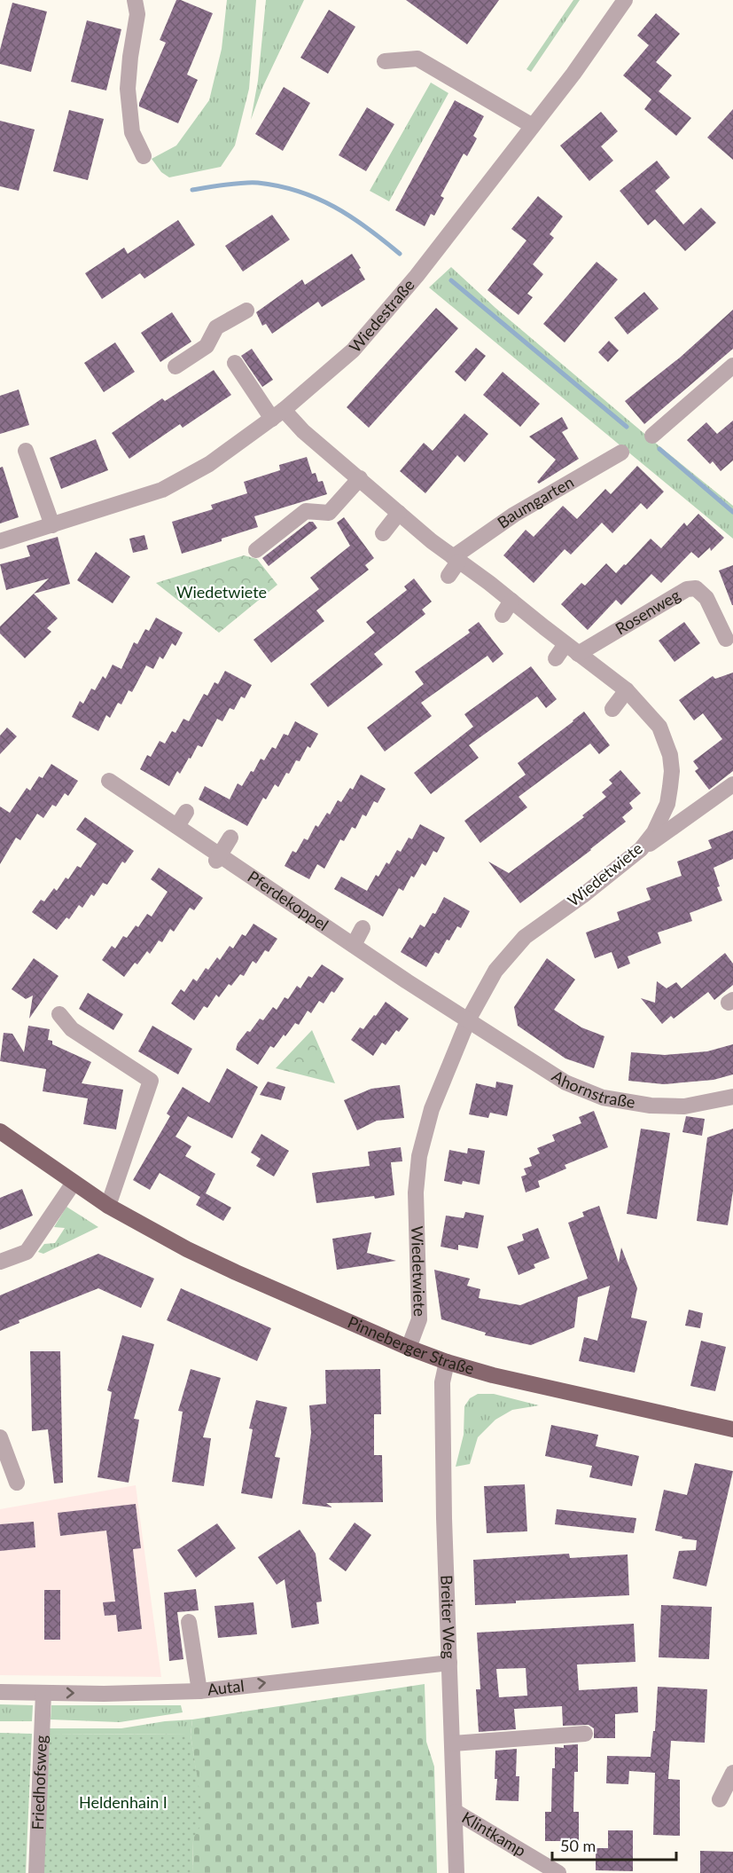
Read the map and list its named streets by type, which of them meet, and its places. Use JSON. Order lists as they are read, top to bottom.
{
  "streets": {
    "main road": ["Pinneberger Straße"],
    "street": [
      "Wiedestraße",
      "Baumgarten",
      "Rosenweg",
      "Wiedetwiete",
      "Pferdekoppel",
      "Ahornstraße",
      "Breiter Weg",
      "Autal",
      "Friedhofsweg",
      "Klintkamp"
    ]
  },
  "crossings": [
    ["Wiedestraße", "Wiedetwiete"],
    ["Baumgarten", "Wiedetwiete"],
    ["Rosenweg", "Wiedetwiete"],
    ["Wiedetwiete", "Pferdekoppel"],
    ["Wiedetwiete", "Ahornstraße"],
    ["Wiedetwiete", "Pinneberger Straße"],
    ["Pferdekoppel", "Ahornstraße"],
    ["Pinneberger Straße", "Breiter Weg"],
    ["Breiter Weg", "Autal"],
    ["Breiter Weg", "Klintkamp"],
    ["Autal", "Friedhofsweg"]
  ],
  "one_way": ["Autal"],
  "parks": ["Wiedetwiete", "Heldenhain I"],
  "scale_bar": "50 m"
}
